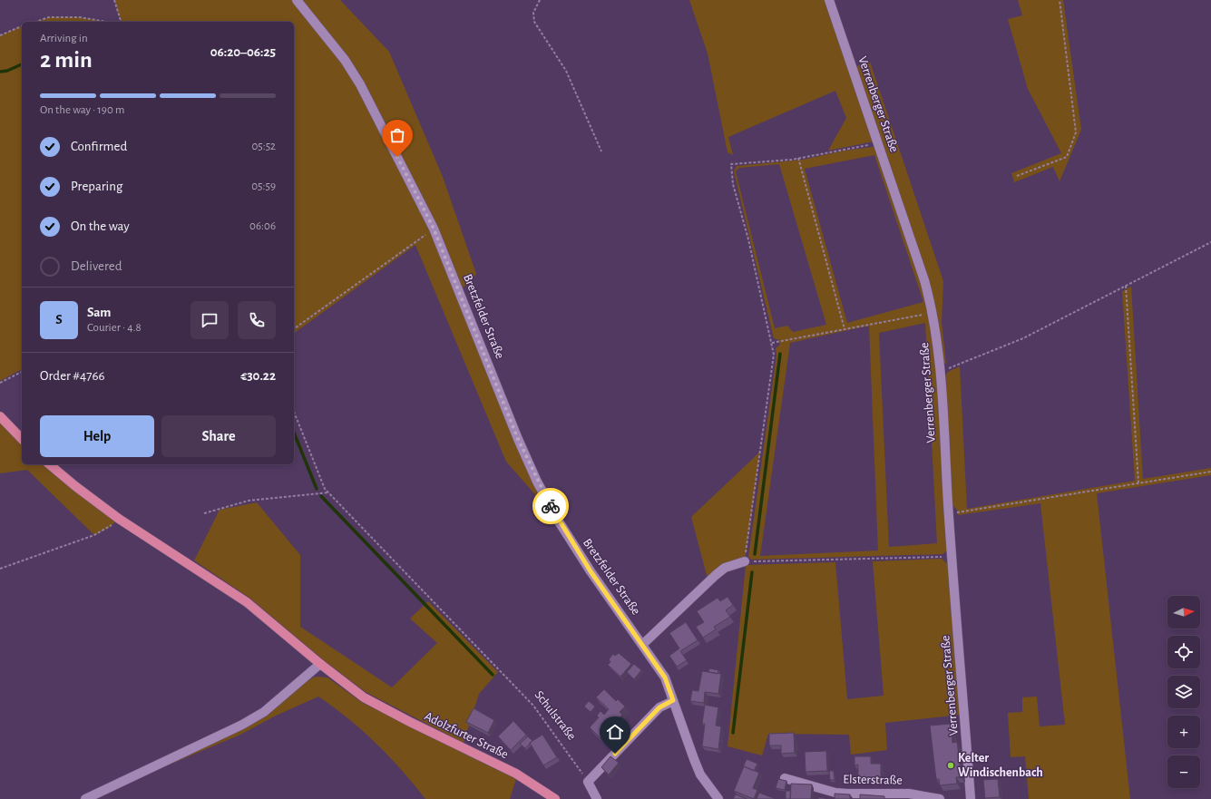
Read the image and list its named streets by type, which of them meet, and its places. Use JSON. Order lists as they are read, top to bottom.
{
  "streets": {
    "main road": ["Adolzfurter Straße"],
    "street": ["Verrenberger Straße", "Bretzfelder Straße", "Elsterstraße"],
    "path": ["Schulstraße"]
  },
  "places": ["Kelter Windischenbach"],
  "north": "right",
  "page": {
    "heading": ["2 min", "Arriving in", "06:20–06:25"],
    "panel": [
      "Sam",
      "Courier · 4.8",
      "Order #4766",
      "€30.22"
    ],
    "bar": "On the way · 190 m",
    "list": [
      ["Confirmed", "05:52"],
      ["Preparing", "05:59"],
      ["On the way", "06:06"],
      "Delivered"
    ],
    "round": "S",
    "buttons": ["Help", "Share"],
    "map_buttons": ["+", "−"]
  }
}
